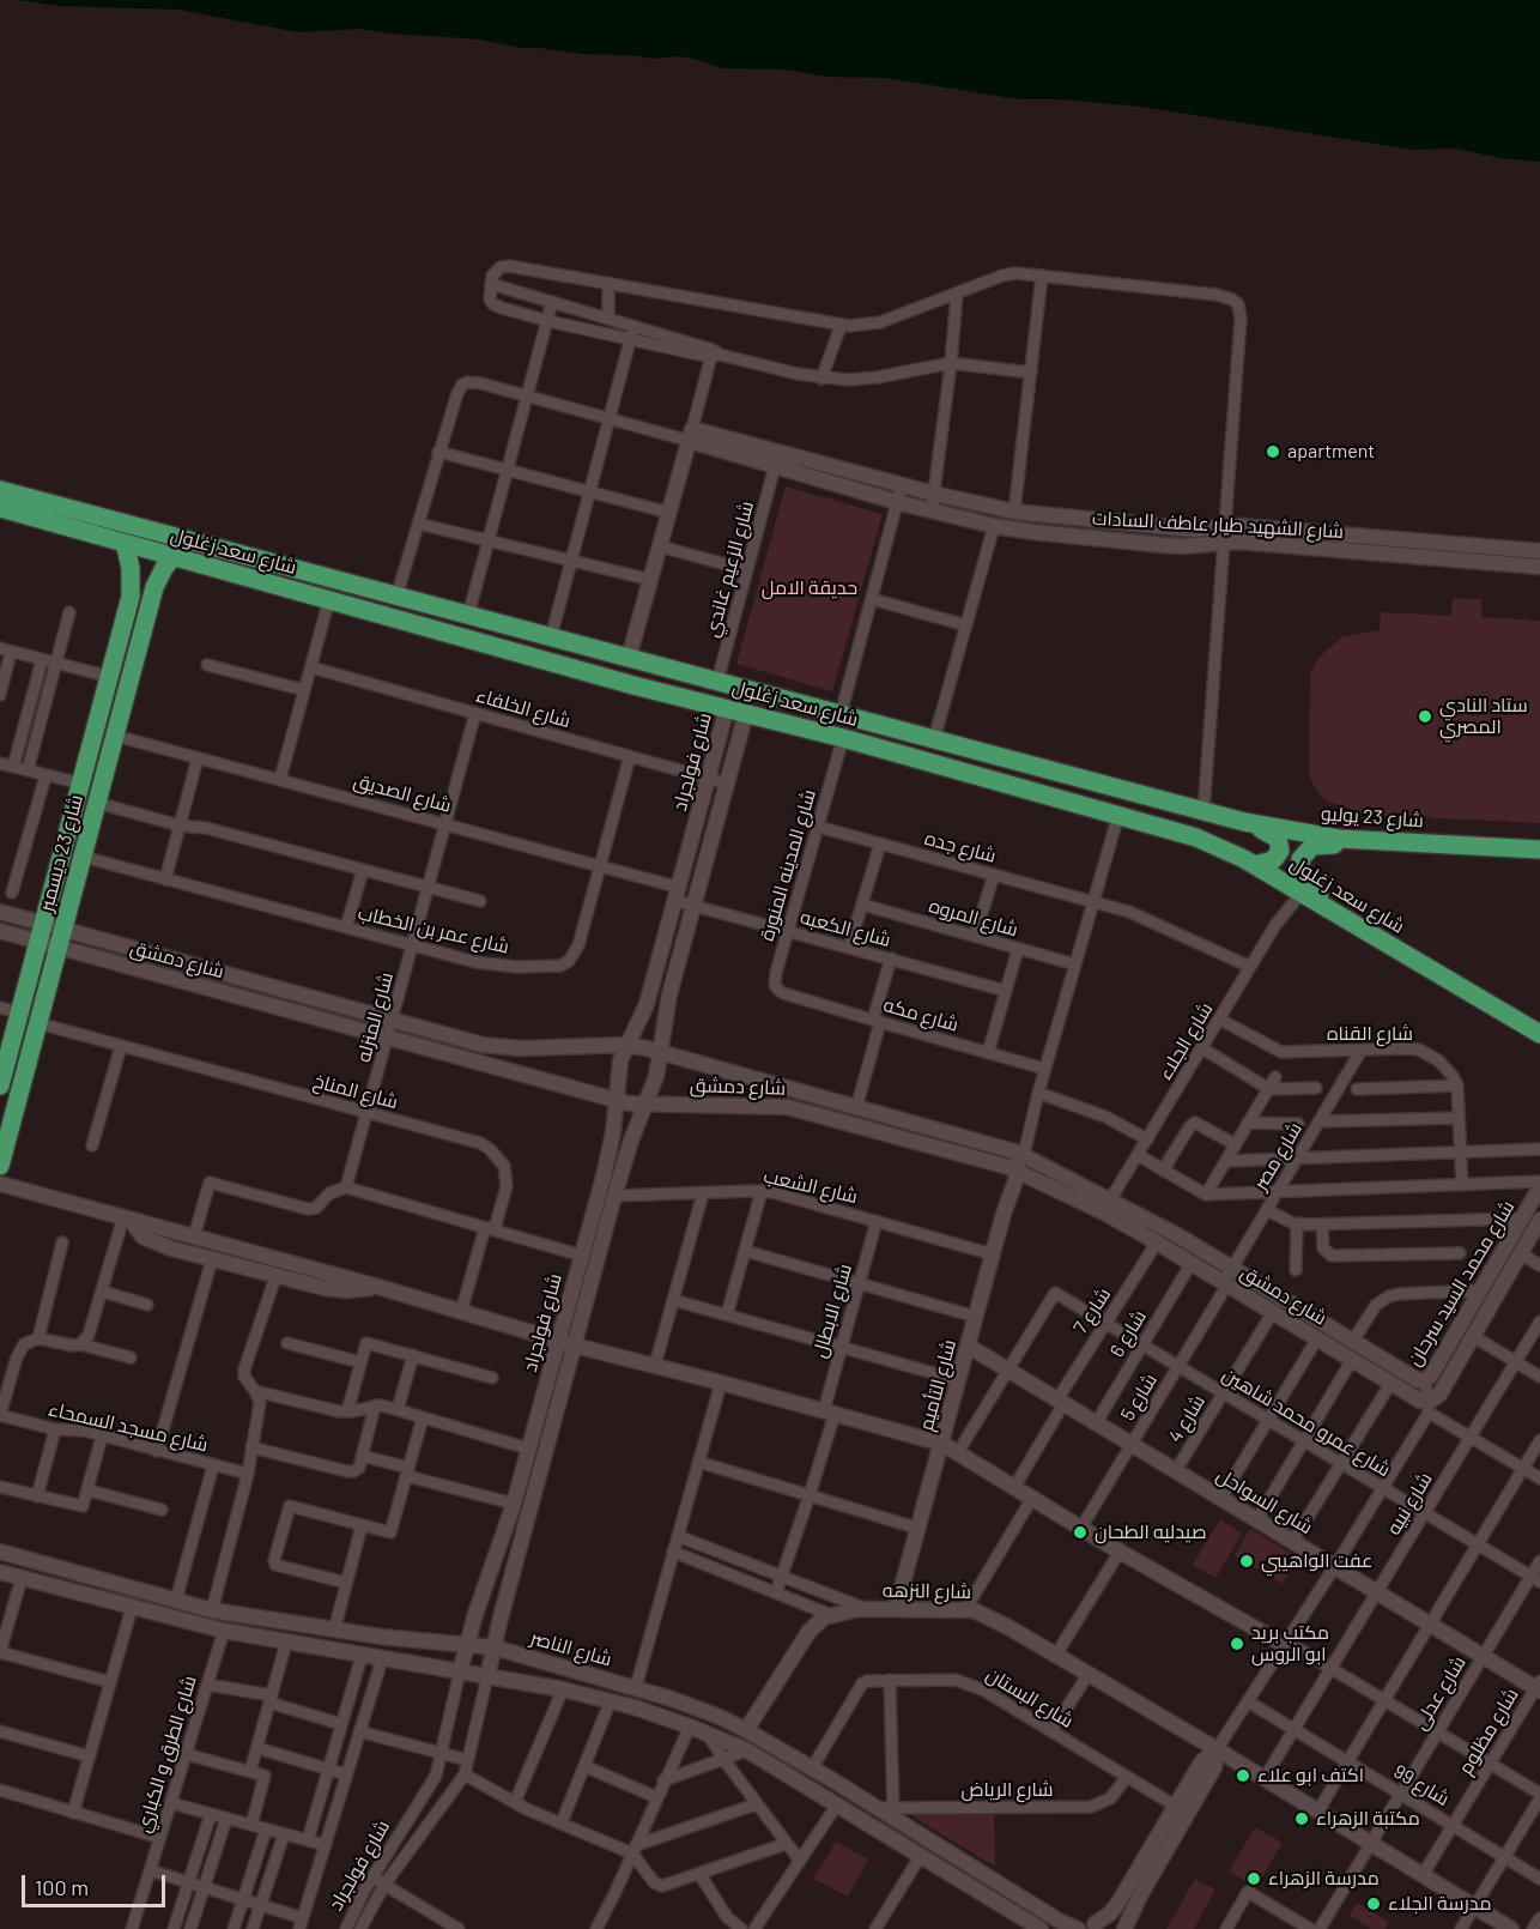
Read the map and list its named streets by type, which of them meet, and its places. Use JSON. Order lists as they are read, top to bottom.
{
  "streets": {
    "main road": ["شارع سعد زغلول", "شارع 23 يوليو", "شارع 23 ديسمبر"],
    "street": [
      "شارع الشهيد طيار عاطف السادات",
      "شارع الزعيم غاندي",
      "شارع الخلفاء",
      "شارع فولجراد",
      "شارع الصديق",
      "شارع جده",
      "شارع المدينه المنورة",
      "شارع المروه",
      "شارع الكعبه",
      "شارع عمر بن الخطاب",
      "شارع دمشق",
      "شارع مكه",
      "شارع المنزله",
      "شارع القناه",
      "شارع الجلاء",
      "شارع المناخ",
      "شارع مصر",
      "شارع الشعب",
      "شارع محمد السيد سرحان",
      "شارع الابطال",
      "شارع 7",
      "شارع 6",
      "شارع التأميم",
      "شارع 5",
      "شارع 4",
      "شارع عمرو محمد شاهين",
      "شارع مسجد السمحاء",
      "شارع السواحل",
      "شارع نبيه",
      "شارع النزهه",
      "شارع الناصر",
      "شارع عدلى",
      "شارع البستان",
      "شارع مظلوم",
      "شارع الطرق و الكباري",
      "شارع 99",
      "شارع الرياض"
    ]
  },
  "crossings": [
    ["شارع الشهيد طيار عاطف السادات", "شارع الزعيم غاندي"],
    ["شارع سعد زغلول", "شارع الزعيم غاندي"],
    ["شارع سعد زغلول", "شارع فولجراد"],
    ["شارع سعد زغلول", "شارع 23 يوليو"],
    ["شارع سعد زغلول", "شارع 23 ديسمبر"],
    ["شارع سعد زغلول", "شارع المدينه المنورة"],
    ["شارع سعد زغلول", "شارع الجلاء"],
    ["شارع سعد زغلول", "شارع التأميم"],
    ["شارع الخلفاء", "شارع فولجراد"],
    ["شارع الخلفاء", "شارع عمر بن الخطاب"],
    ["شارع الخلفاء", "شارع المنزله"],
    ["شارع فولجراد", "شارع الصديق"],
    ["شارع فولجراد", "شارع الكعبه"],
    ["شارع فولجراد", "شارع دمشق"],
    ["شارع فولجراد", "شارع الشعب"],
    ["شارع فولجراد", "شارع الناصر"],
    ["شارع الصديق", "شارع 23 ديسمبر"],
    ["شارع الصديق", "شارع الكعبه"],
    ["شارع الصديق", "شارع عمر بن الخطاب"],
    ["شارع الصديق", "شارع المنزله"],
    ["شارع جده", "شارع المدينه المنورة"],
    ["شارع جده", "شارع الجلاء"],
    ["شارع جده", "شارع التأميم"],
    ["شارع 23 ديسمبر", "شارع عمر بن الخطاب"],
    ["شارع 23 ديسمبر", "شارع دمشق"],
    ["شارع 23 ديسمبر", "شارع المناخ"],
    ["شارع المدينه المنورة", "شارع الكعبه"],
    ["شارع المدينه المنورة", "شارع مكه"],
    ["شارع المروه", "شارع التأميم"],
    ["شارع عمر بن الخطاب", "شارع المنزله"],
    ["شارع دمشق", "شارع المنزله"],
    ["شارع دمشق", "شارع الجلاء"],
    ["شارع دمشق", "شارع مصر"],
    ["شارع دمشق", "شارع محمد السيد سرحان"],
    ["شارع دمشق", "شارع 7"],
    ["شارع دمشق", "شارع 6"],
    ["شارع دمشق", "شارع التأميم"],
    ["شارع دمشق", "شارع 5"],
    ["شارع دمشق", "شارع 4"],
    ["شارع مكه", "شارع التأميم"],
    ["شارع المنزله", "شارع المناخ"],
    ["شارع القناه", "شارع الجلاء"],
    ["شارع القناه", "شارع مصر"],
    ["شارع مصر", "شارع 5"],
    ["شارع الشعب", "شارع الابطال"],
    ["شارع الشعب", "شارع التأميم"],
    ["شارع محمد السيد سرحان", "شارع عمرو محمد شاهين"],
    ["شارع محمد السيد سرحان", "شارع السواحل"],
    ["شارع محمد السيد سرحان", "شارع النزهه"],
    ["شارع محمد السيد سرحان", "شارع البستان"],
    ["شارع محمد السيد سرحان", "شارع 99"],
    ["شارع 7", "شارع عمرو محمد شاهين"],
    ["شارع 7", "شارع السواحل"],
    ["شارع 6", "شارع عمرو محمد شاهين"],
    ["شارع 6", "شارع السواحل"],
    ["شارع التأميم", "شارع السواحل"],
    ["شارع التأميم", "شارع النزهه"],
    ["شارع 5", "شارع عمرو محمد شاهين"],
    ["شارع 5", "شارع السواحل"],
    ["شارع 4", "شارع عمرو محمد شاهين"],
    ["شارع 4", "شارع السواحل"],
    ["شارع عمرو محمد شاهين", "شارع السواحل"],
    ["شارع عمرو محمد شاهين", "شارع نبيه"],
    ["شارع عمرو محمد شاهين", "شارع عدلى"],
    ["شارع السواحل", "شارع نبيه"],
    ["شارع السواحل", "شارع عدلى"],
    ["شارع السواحل", "شارع مظلوم"],
    ["شارع نبيه", "شارع النزهه"],
    ["شارع نبيه", "شارع 99"],
    ["شارع النزهه", "شارع عدلى"],
    ["شارع النزهه", "شارع مظلوم"],
    ["شارع الناصر", "شارع البستان"],
    ["شارع الناصر", "شارع الطرق و الكباري"],
    ["شارع الناصر", "شارع الرياض"],
    ["شارع عدلى", "شارع 99"],
    ["شارع البستان", "شارع الرياض"],
    ["شارع مظلوم", "شارع 99"]
  ],
  "parks": ["حديقة الامل"],
  "places": [
    "apartment",
    "ستاد النادي المصري",
    "صيدليه الطحان",
    "عفت الواهيبي",
    "مكتب بريد ابو الروس",
    "اكتف ابو علاء",
    "مكتبة الزهراء",
    "مدرسة الزهراء",
    "مدرسة الجلاء"
  ],
  "scale_bar": "100 m"
}
